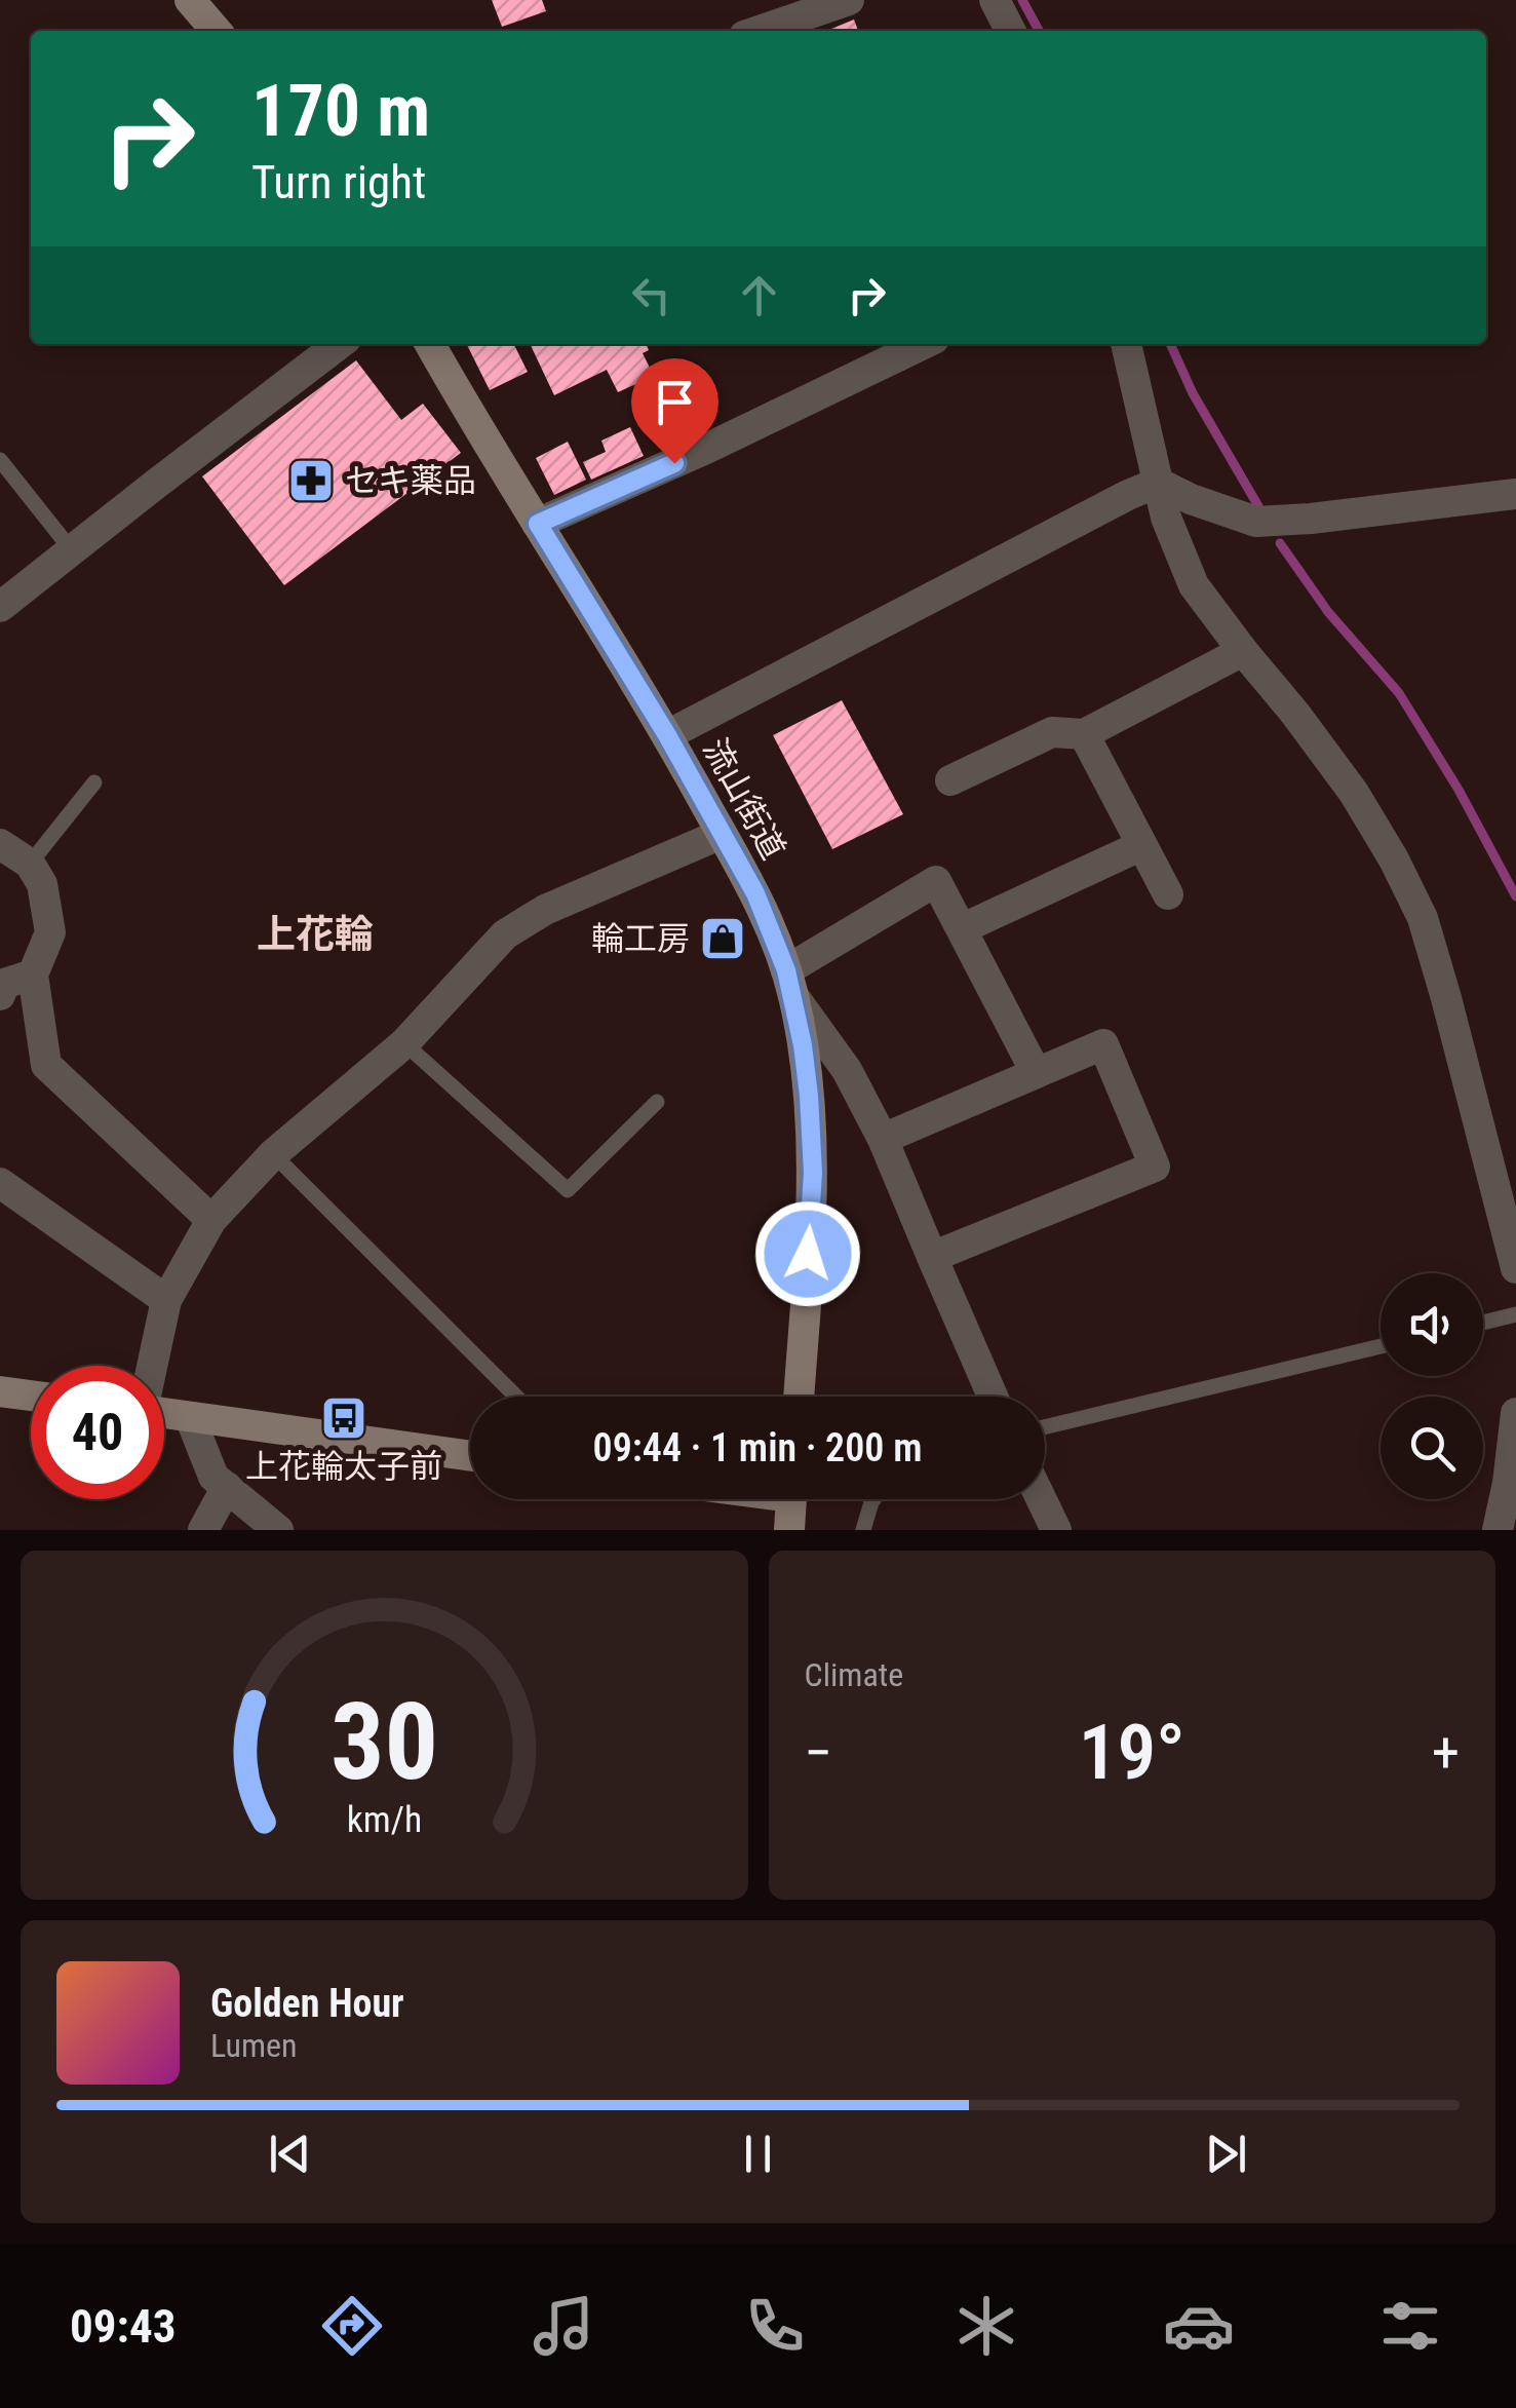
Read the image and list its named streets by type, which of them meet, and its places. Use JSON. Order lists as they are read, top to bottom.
{
  "streets": {
    "street": ["流山街道"]
  },
  "districts": ["上花輪"],
  "places": {
    "pharmacy": ["セキ薬品"],
    "shop": ["輪工房"],
    "bus stop": ["上花輪太子前"]
  },
  "page": {
    "turn": ["170 m", "Turn right"],
    "limit": "40",
    "trip": "09:44 · 1 min · 200 m",
    "tile": "Climate",
    "heat": ["−", "19°", "+"],
    "song": ["Golden Hour", "Lumen"],
    "tabs": "09:43",
    "gauge": ["30", "km/h"]
  }
}
